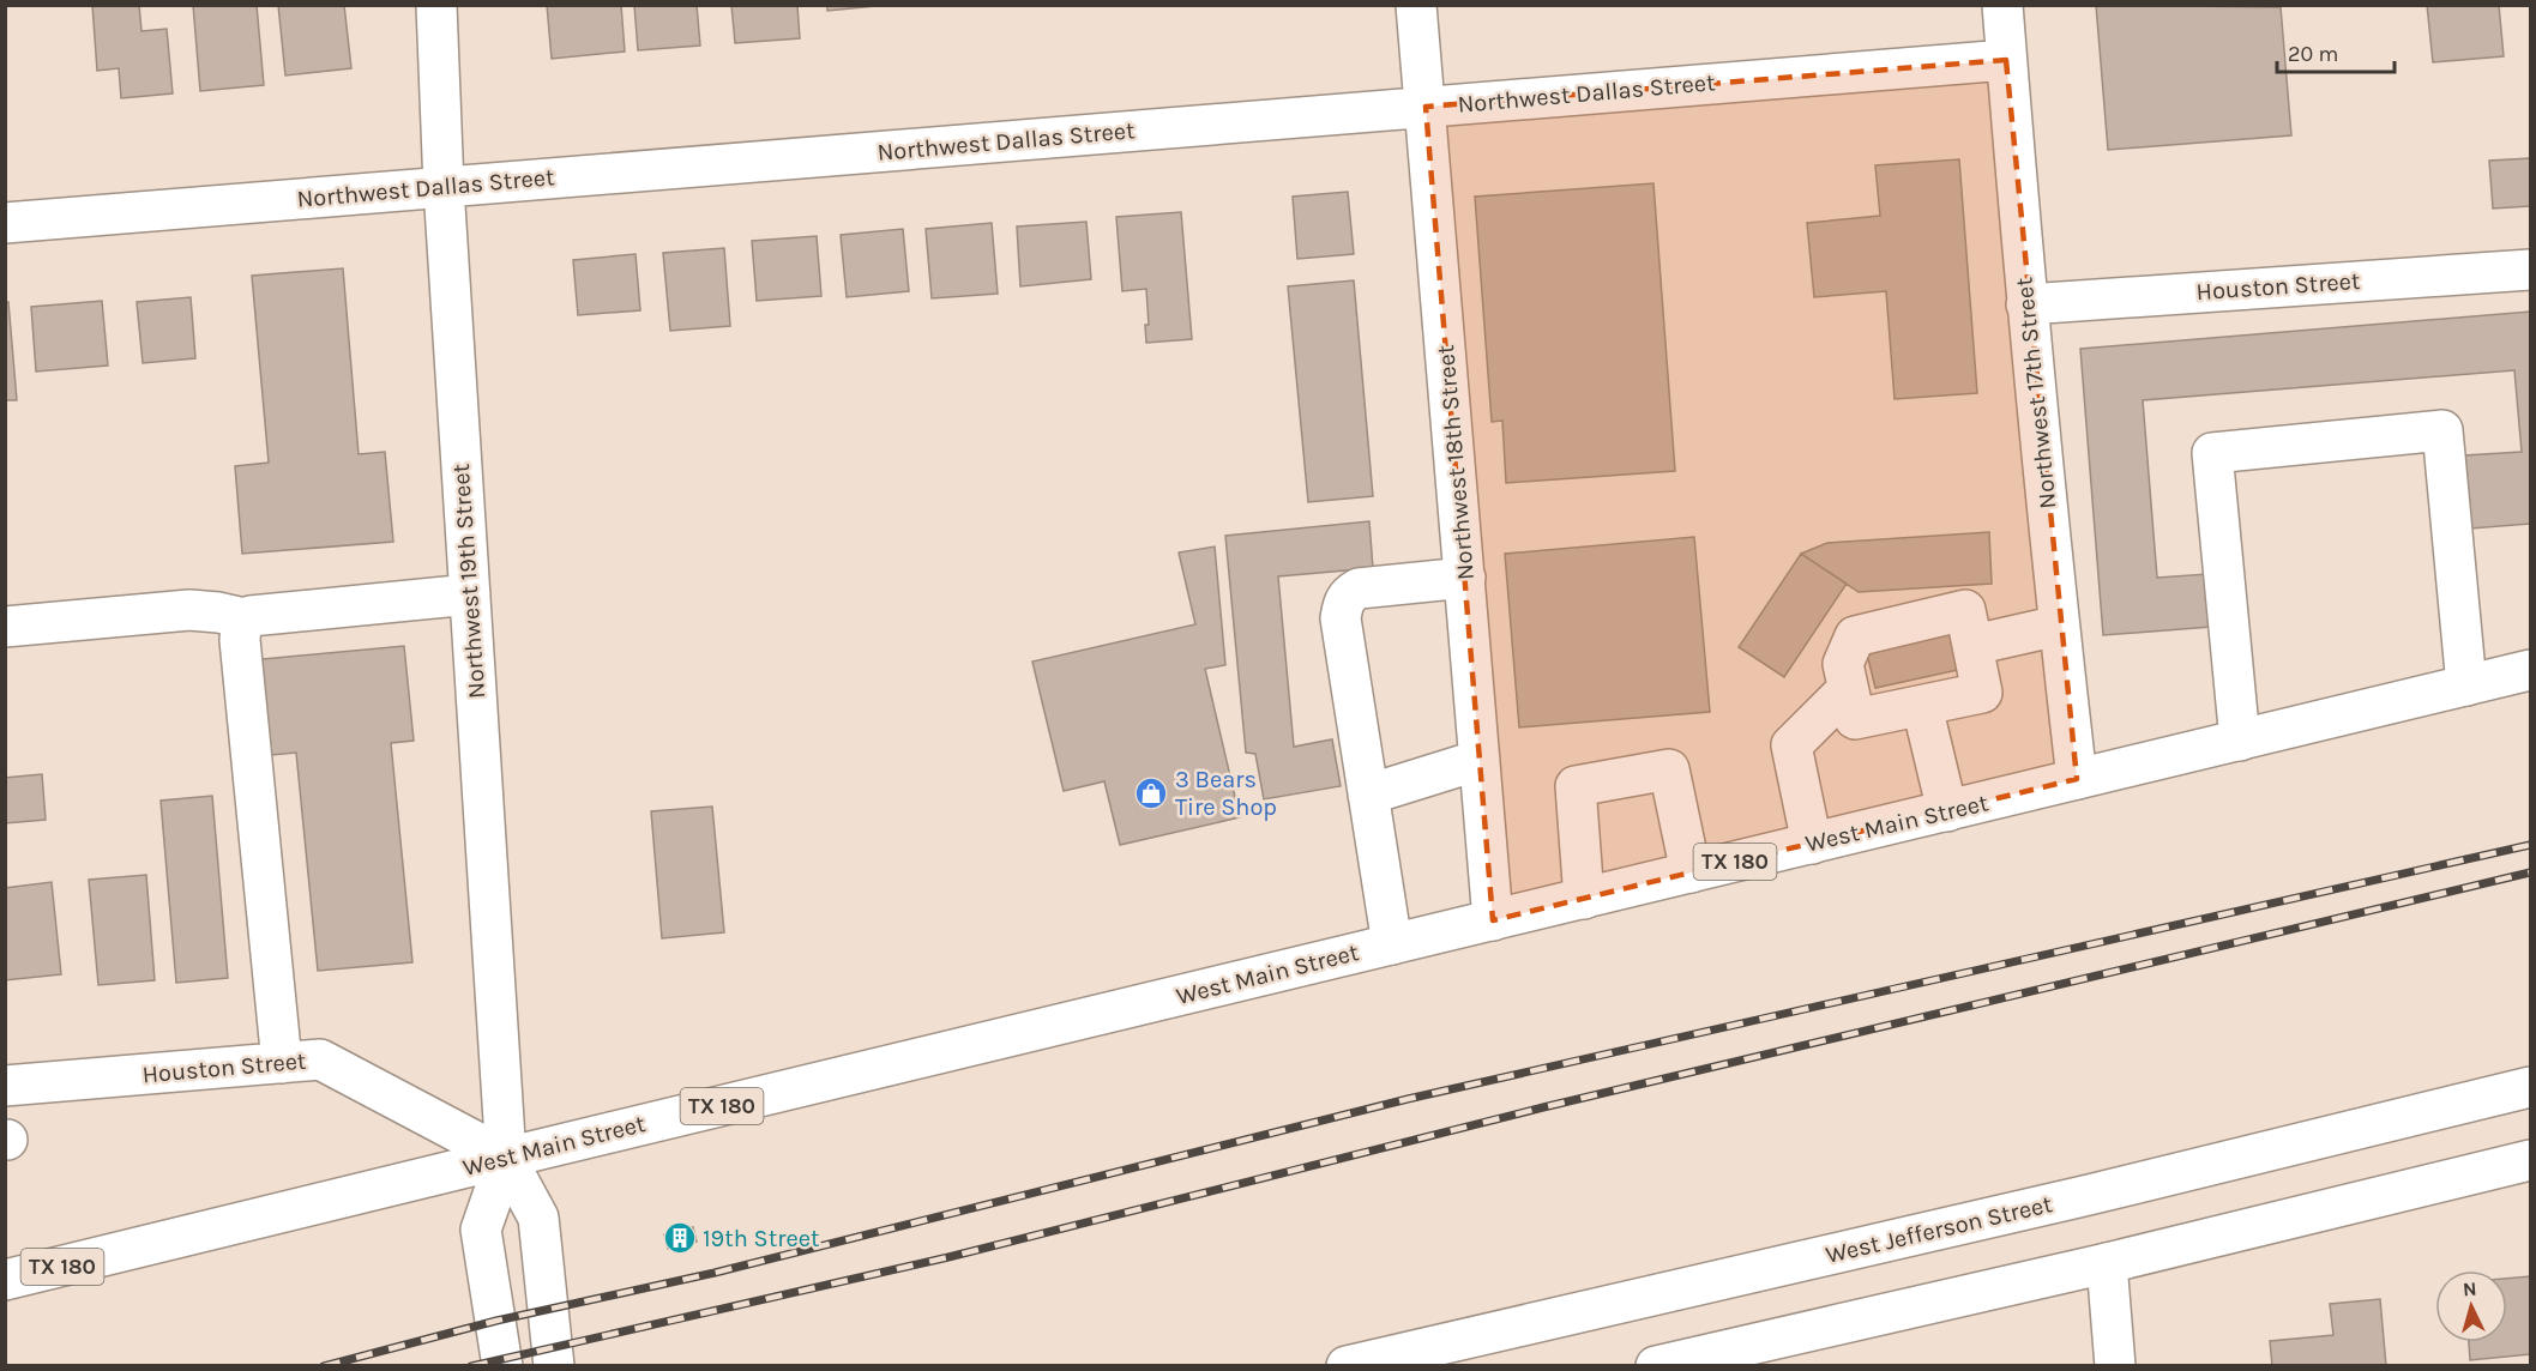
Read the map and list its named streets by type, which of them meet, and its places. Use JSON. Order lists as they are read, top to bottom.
{
  "streets": {
    "street": [
      "Northwest Dallas Street",
      "Houston Street",
      "Northwest 17th Street",
      "Northwest 18th Street",
      "Northwest 19th Street",
      "West Main Street",
      "TX 180",
      "West Jefferson Street"
    ]
  },
  "crossings": [
    ["Northwest Dallas Street", "Northwest 17th Street"],
    ["Northwest Dallas Street", "Northwest 18th Street"],
    ["Northwest Dallas Street", "Northwest 19th Street"],
    ["Houston Street", "Northwest 17th Street"],
    ["Houston Street", "Northwest 19th Street"],
    ["Houston Street", "West Main Street"],
    ["Northwest 17th Street", "West Main Street"],
    ["Northwest 18th Street", "West Main Street"],
    ["Northwest 19th Street", "West Main Street"]
  ],
  "places": {
    "shop": ["3 Bears Tire Shop"],
    "building": ["19th Street"]
  },
  "scale_bar": "20 m",
  "north": "top"
}
